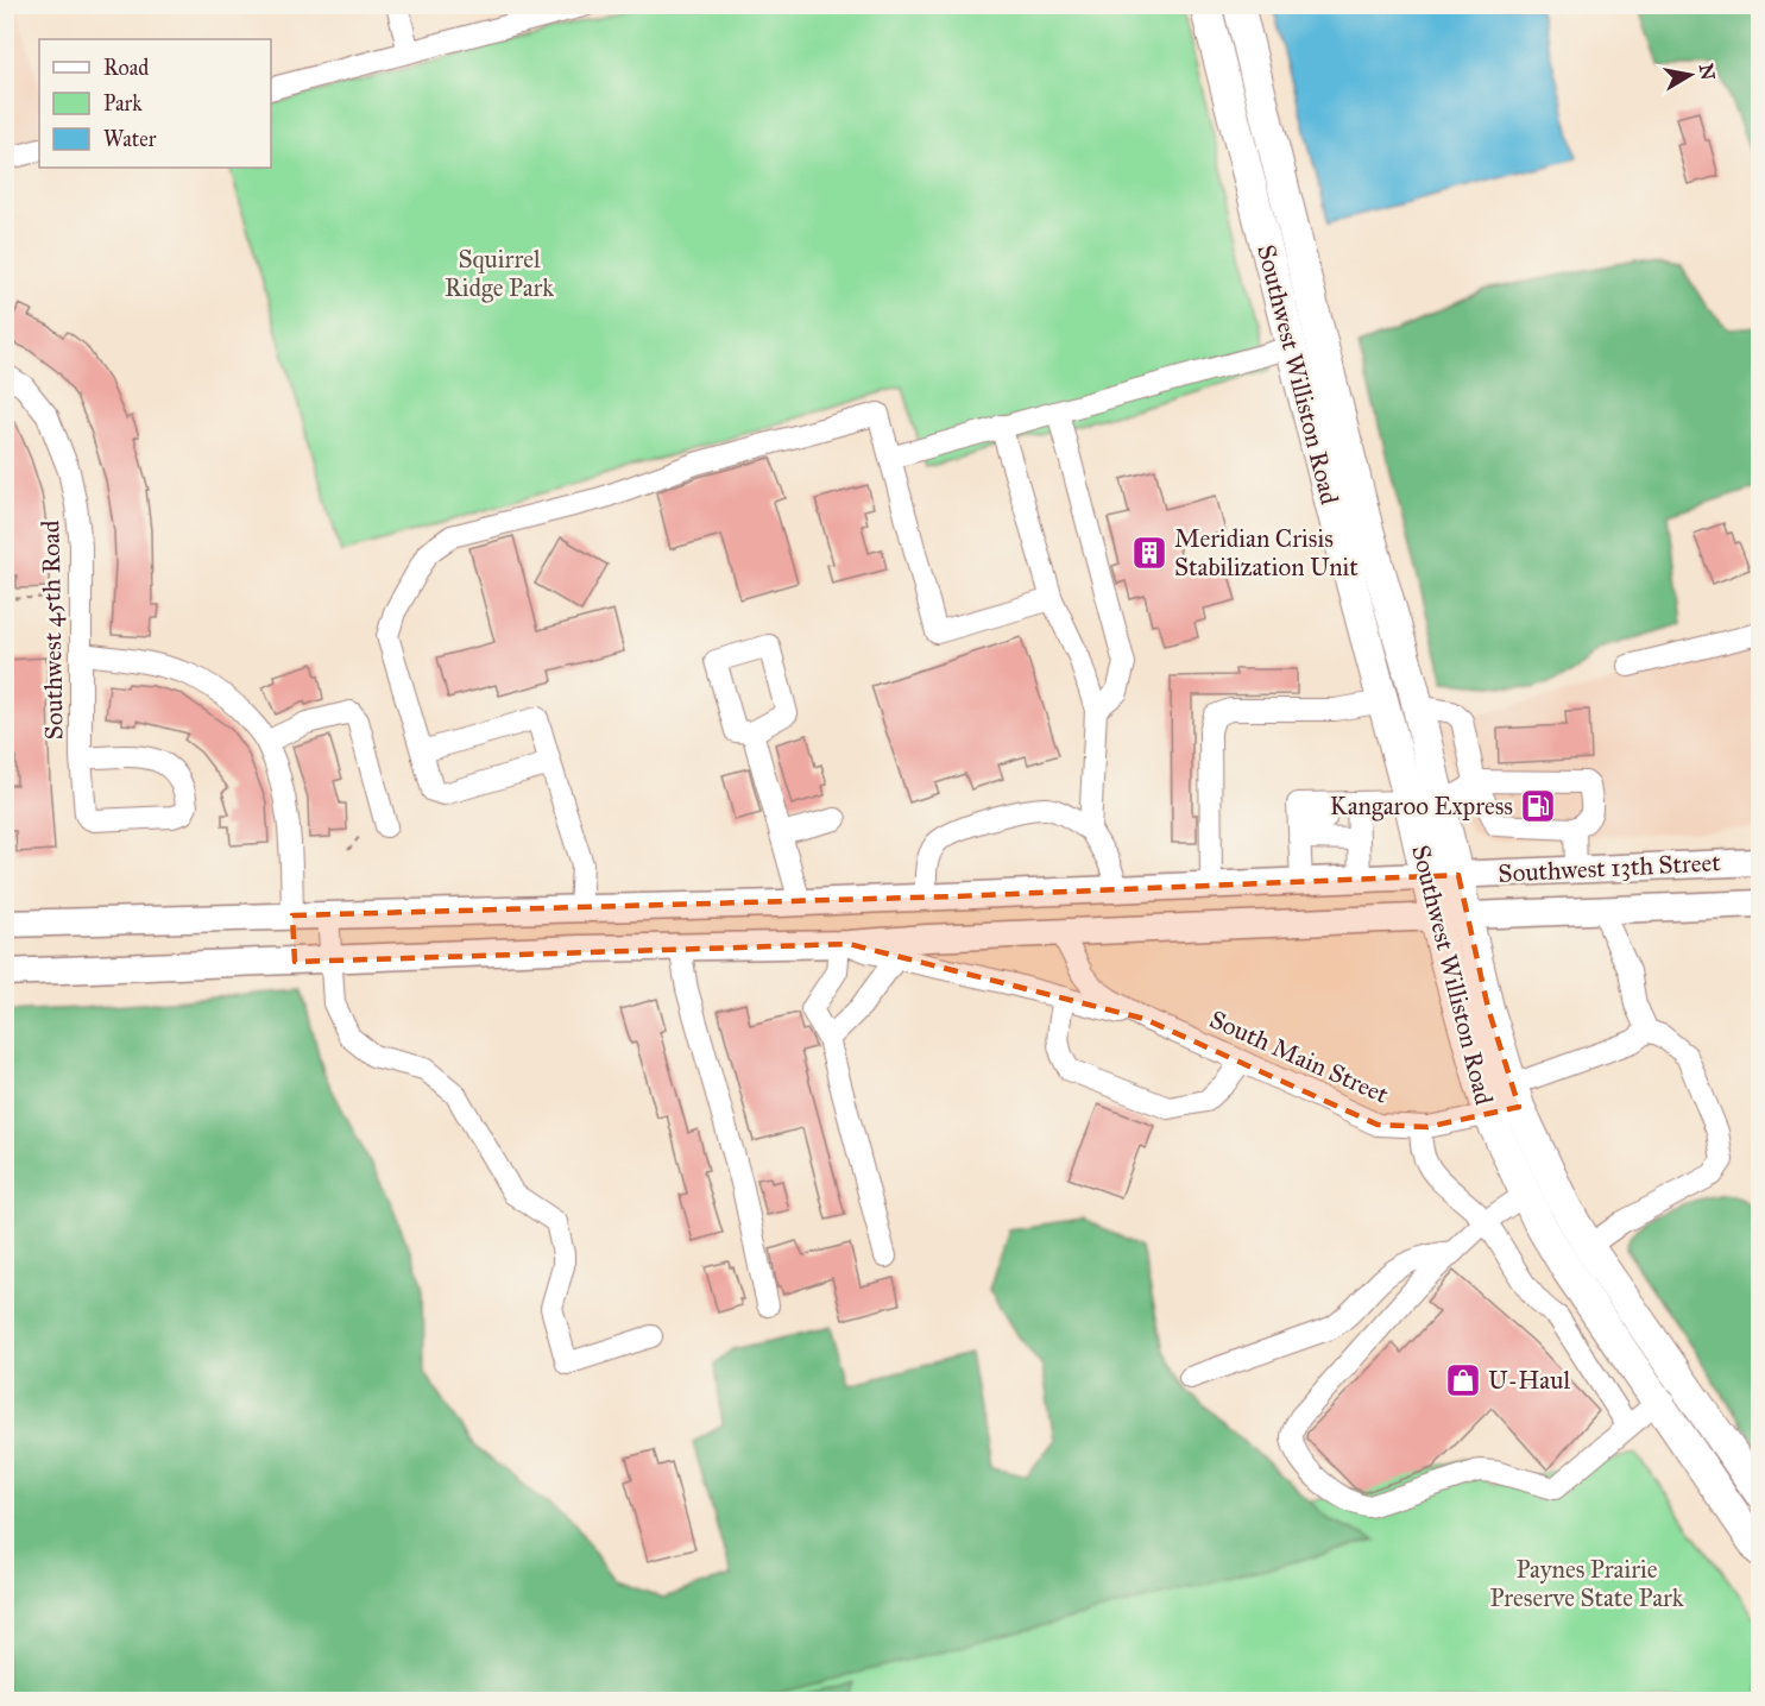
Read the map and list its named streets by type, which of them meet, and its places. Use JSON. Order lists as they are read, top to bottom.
{
  "streets": {
    "highway": ["Southwest Williston Road"],
    "main road": ["Southwest 13th Street"],
    "street": ["Southwest 45th Road", "South Main Street"]
  },
  "crossings": [
    ["Southwest Williston Road", "Southwest 13th Street"],
    ["Southwest Williston Road", "South Main Street"],
    ["Southwest 13th Street", "South Main Street"]
  ],
  "parks": ["Squirrel Ridge Park", "Paynes Prairie Preserve State Park"],
  "places": {
    "building": ["Meridian Crisis Stabilization Unit"],
    "fuel station": ["Kangaroo Express"],
    "shop": ["U-Haul"]
  },
  "legend": ["Road", "Park", "Water"],
  "north": "right"
}
